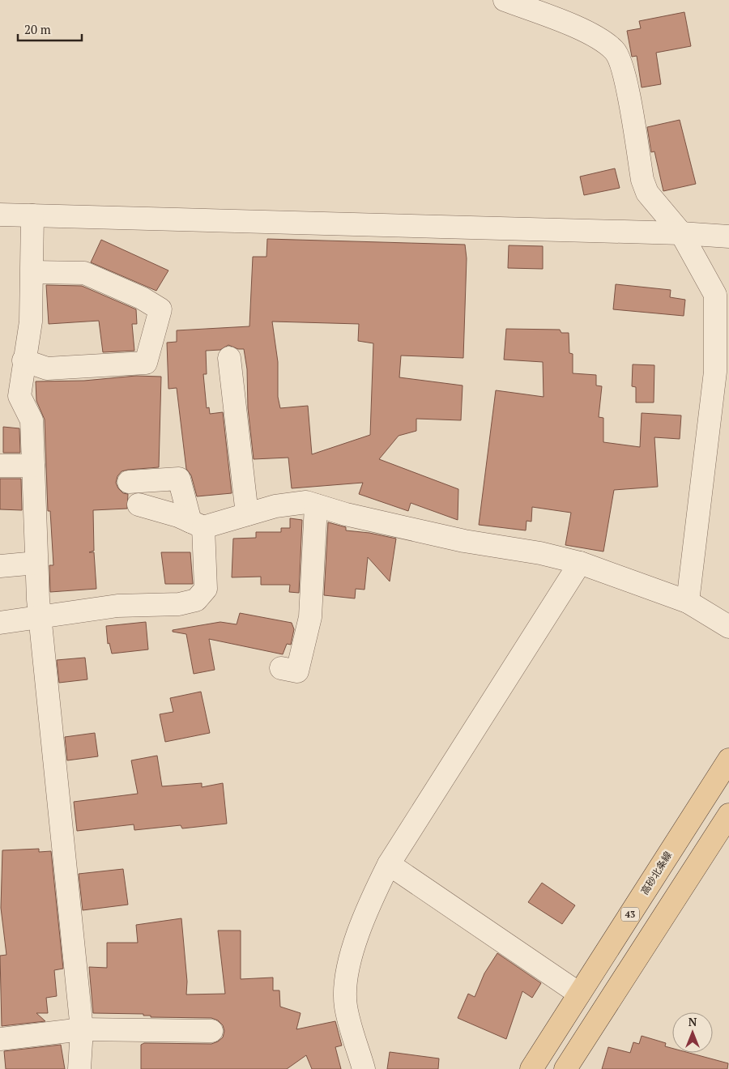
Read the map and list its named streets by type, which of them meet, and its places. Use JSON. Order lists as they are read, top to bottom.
{
  "streets": {
    "main road": ["高砂北条線", "43"]
  },
  "scale_bar": "20 m",
  "north": "top"
}
